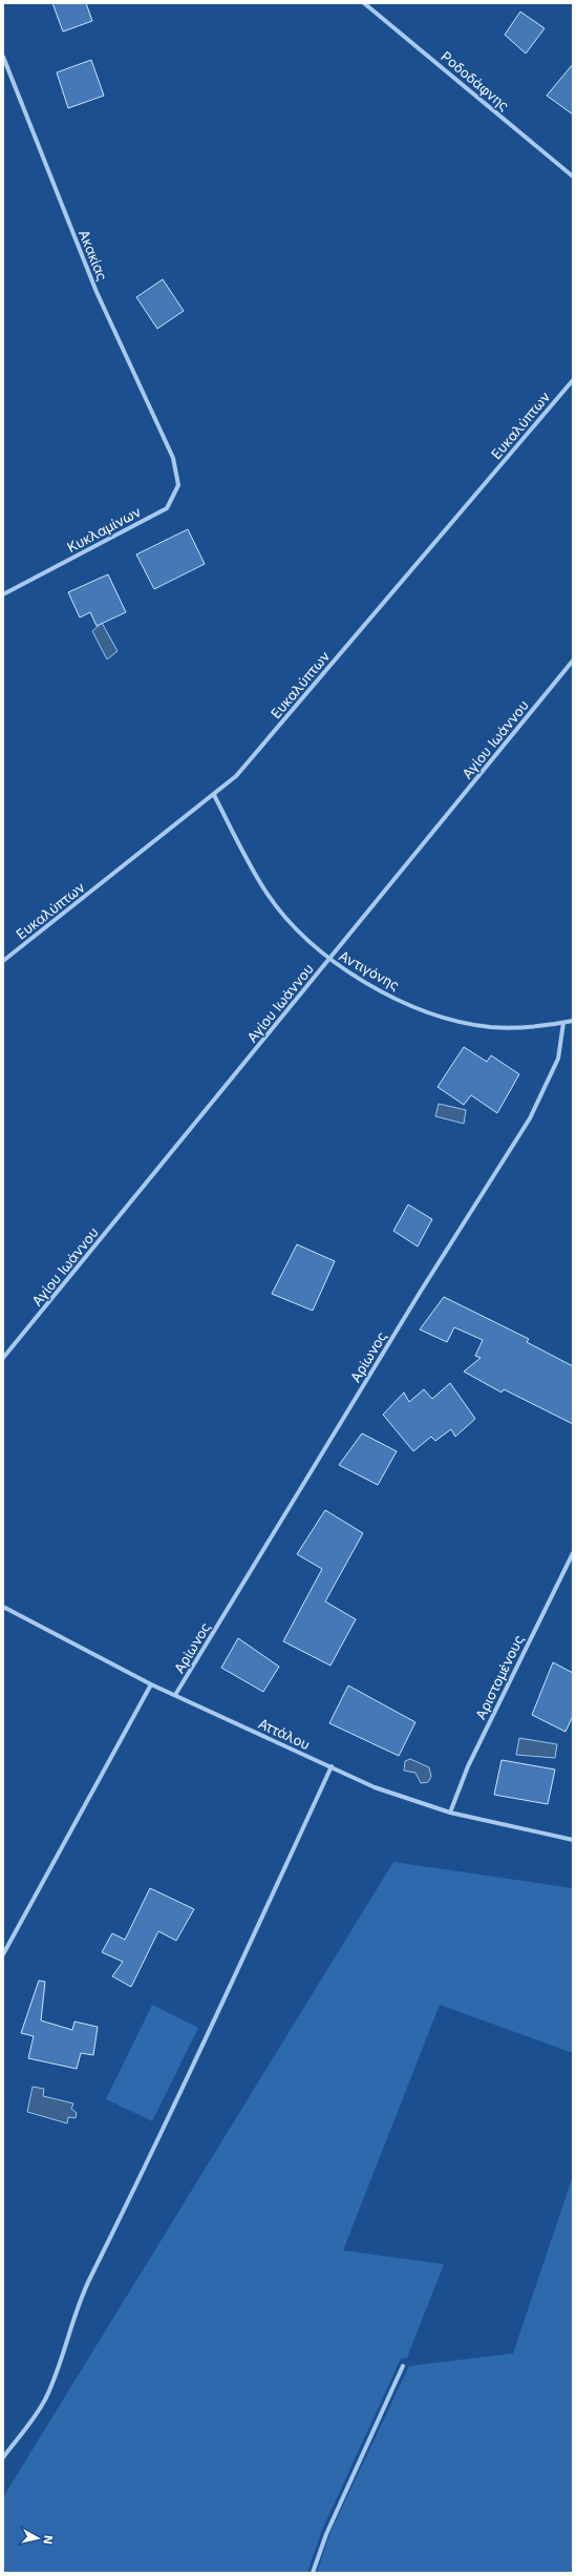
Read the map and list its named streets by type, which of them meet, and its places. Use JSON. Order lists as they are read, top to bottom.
{
  "streets": {
    "street": [
      "Ροδοδάφνης",
      "Ακακίας",
      "Ευκαλύπτων",
      "Κυκλαμίνων",
      "Αγίου Ιωάννου",
      "Αντιγόνης",
      "Αρίωνος",
      "Αριστομένους",
      "Αττάλου"
    ]
  },
  "crossings": [
    ["Ακακίας", "Κυκλαμίνων"],
    ["Ευκαλύπτων", "Αντιγόνης"],
    ["Αγίου Ιωάννου", "Αντιγόνης"],
    ["Αντιγόνης", "Αρίωνος"],
    ["Αρίωνος", "Αττάλου"],
    ["Αριστομένους", "Αττάλου"]
  ],
  "north": "right"
}
